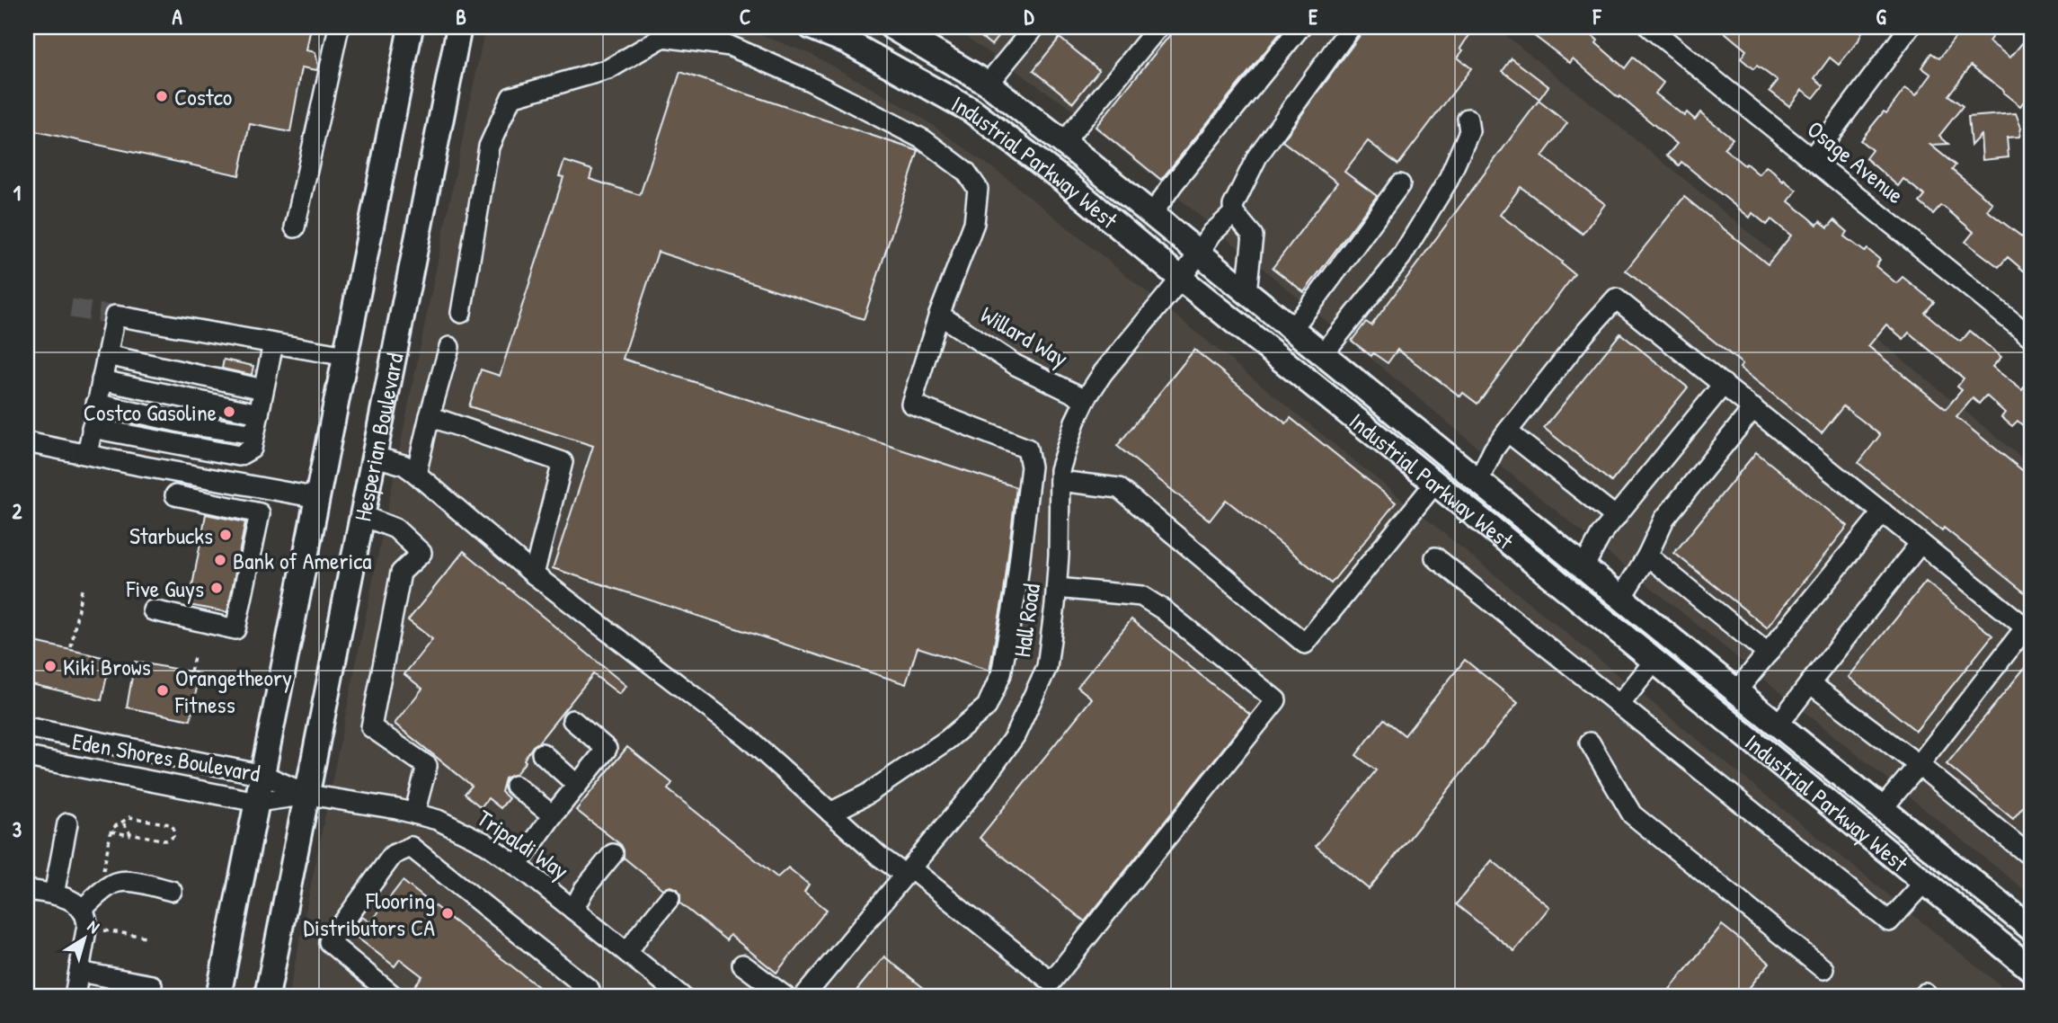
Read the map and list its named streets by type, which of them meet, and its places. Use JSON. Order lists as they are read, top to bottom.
{
  "streets": {
    "main road": ["Industrial Parkway West", "Hesperian Boulevard"],
    "street": [
      "Osage Avenue",
      "Willard Way",
      "Hall Road",
      "Eden Shores Boulevard",
      "Tripaldi Way"
    ]
  },
  "crossings": [
    ["Industrial Parkway West", "Hall Road"],
    ["Willard Way", "Hall Road"],
    ["Hesperian Boulevard", "Eden Shores Boulevard"],
    ["Hesperian Boulevard", "Tripaldi Way"],
    ["Eden Shores Boulevard", "Tripaldi Way"]
  ],
  "places": [
    "Costco",
    "Costco Gasoline",
    "Starbucks",
    "Bank of America",
    "Five Guys",
    "Kiki Brows",
    "Orangetheory Fitness",
    "Flooring Distributors CA"
  ],
  "north": "top right",
  "grid": {
    "columns": [
      "A",
      "B",
      "C",
      "D",
      "E",
      "F",
      "G"
    ],
    "rows": ["1", "2", "3"]
  }
}
